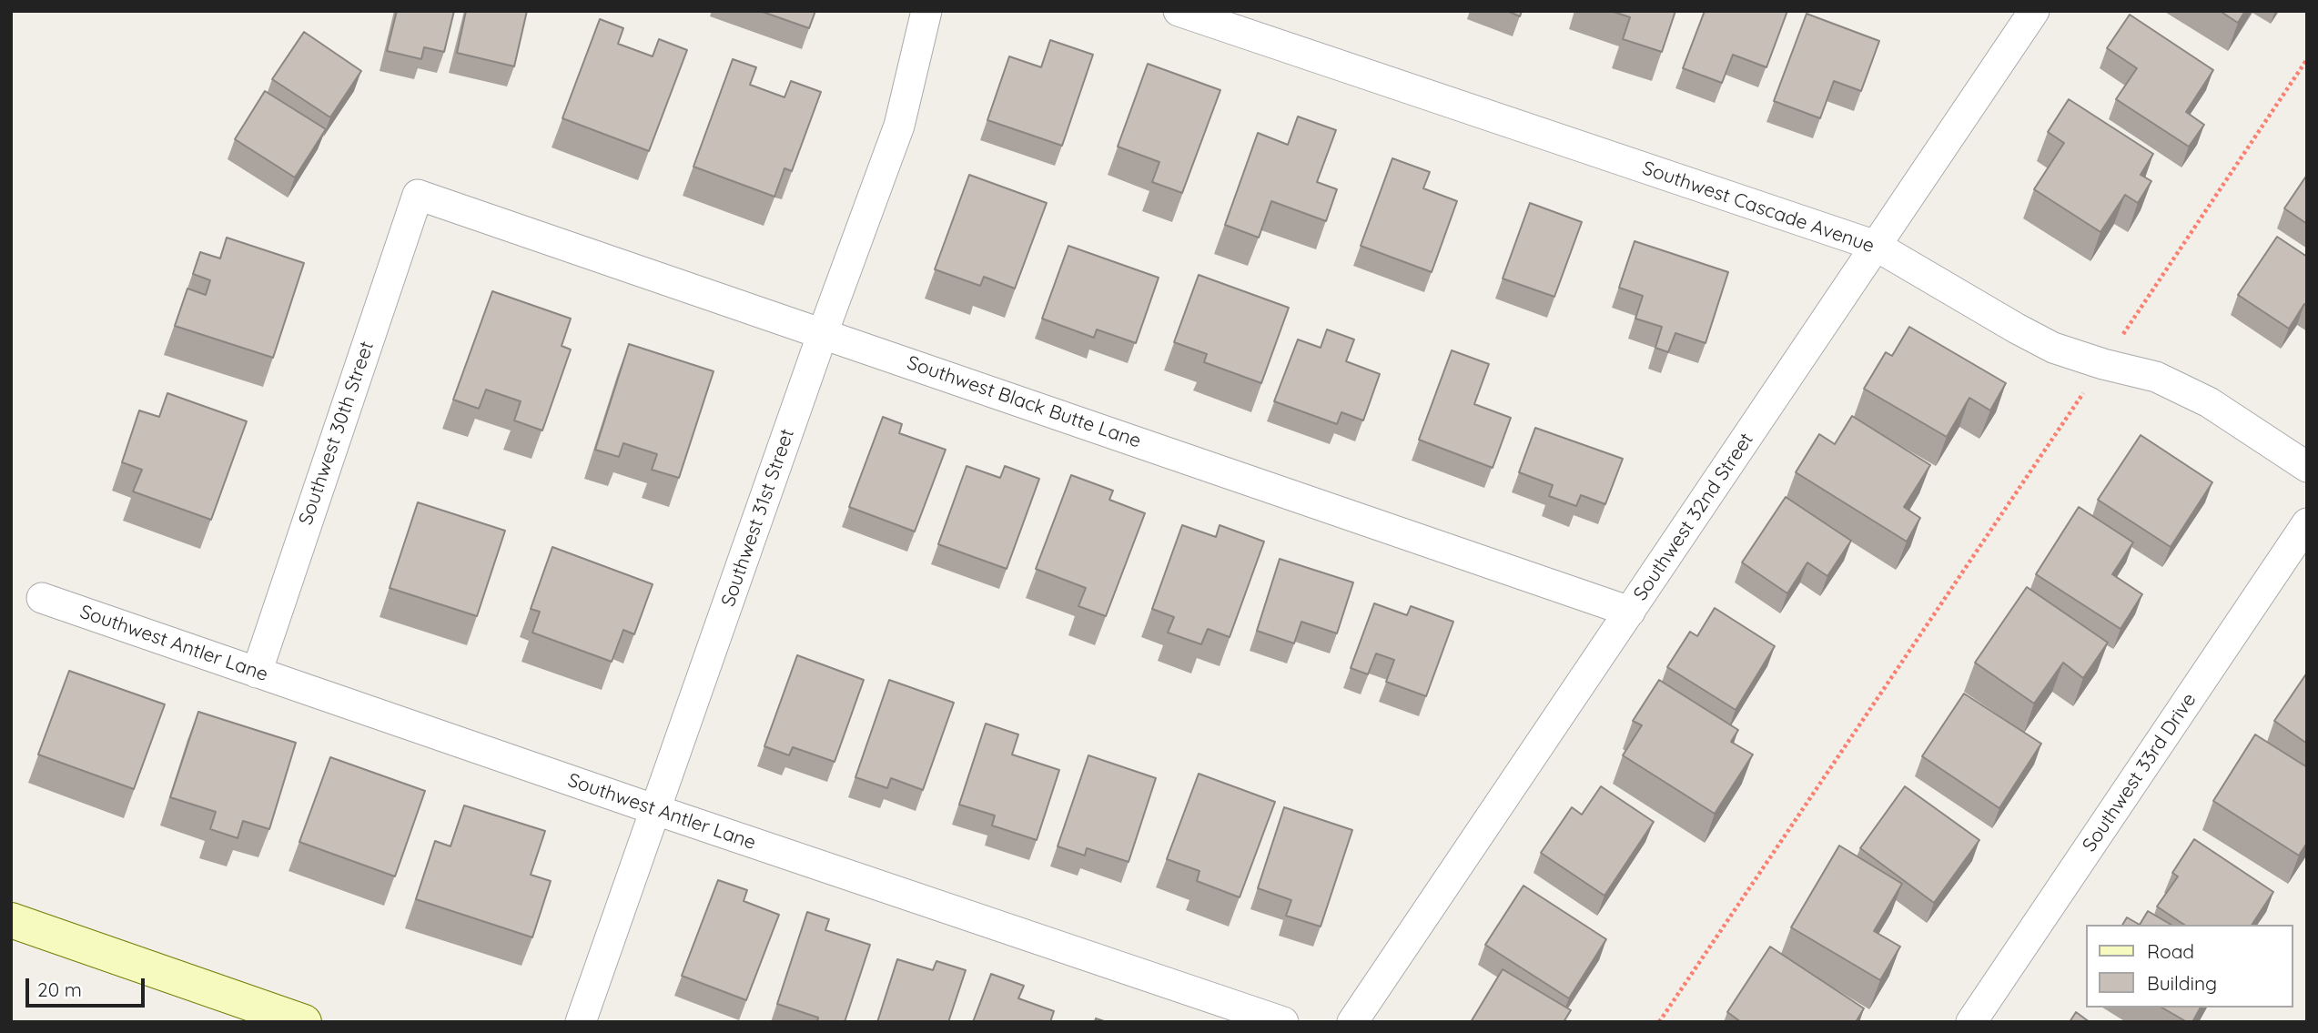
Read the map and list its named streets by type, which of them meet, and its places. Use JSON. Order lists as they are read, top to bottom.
{
  "streets": {
    "street": [
      "Southwest Cascade Avenue",
      "Southwest Black Butte Lane",
      "Southwest 30th Street",
      "Southwest 32nd Street",
      "Southwest 31st Street",
      "Southwest Antler Lane",
      "Southwest 33rd Drive"
    ]
  },
  "crossings": [
    ["Southwest Cascade Avenue", "Southwest 32nd Street"],
    ["Southwest Black Butte Lane", "Southwest 30th Street"],
    ["Southwest Black Butte Lane", "Southwest 32nd Street"],
    ["Southwest Black Butte Lane", "Southwest 31st Street"],
    ["Southwest 30th Street", "Southwest Antler Lane"],
    ["Southwest 31st Street", "Southwest Antler Lane"]
  ],
  "legend": ["Road", "Building"],
  "scale_bar": "20 m"
}
